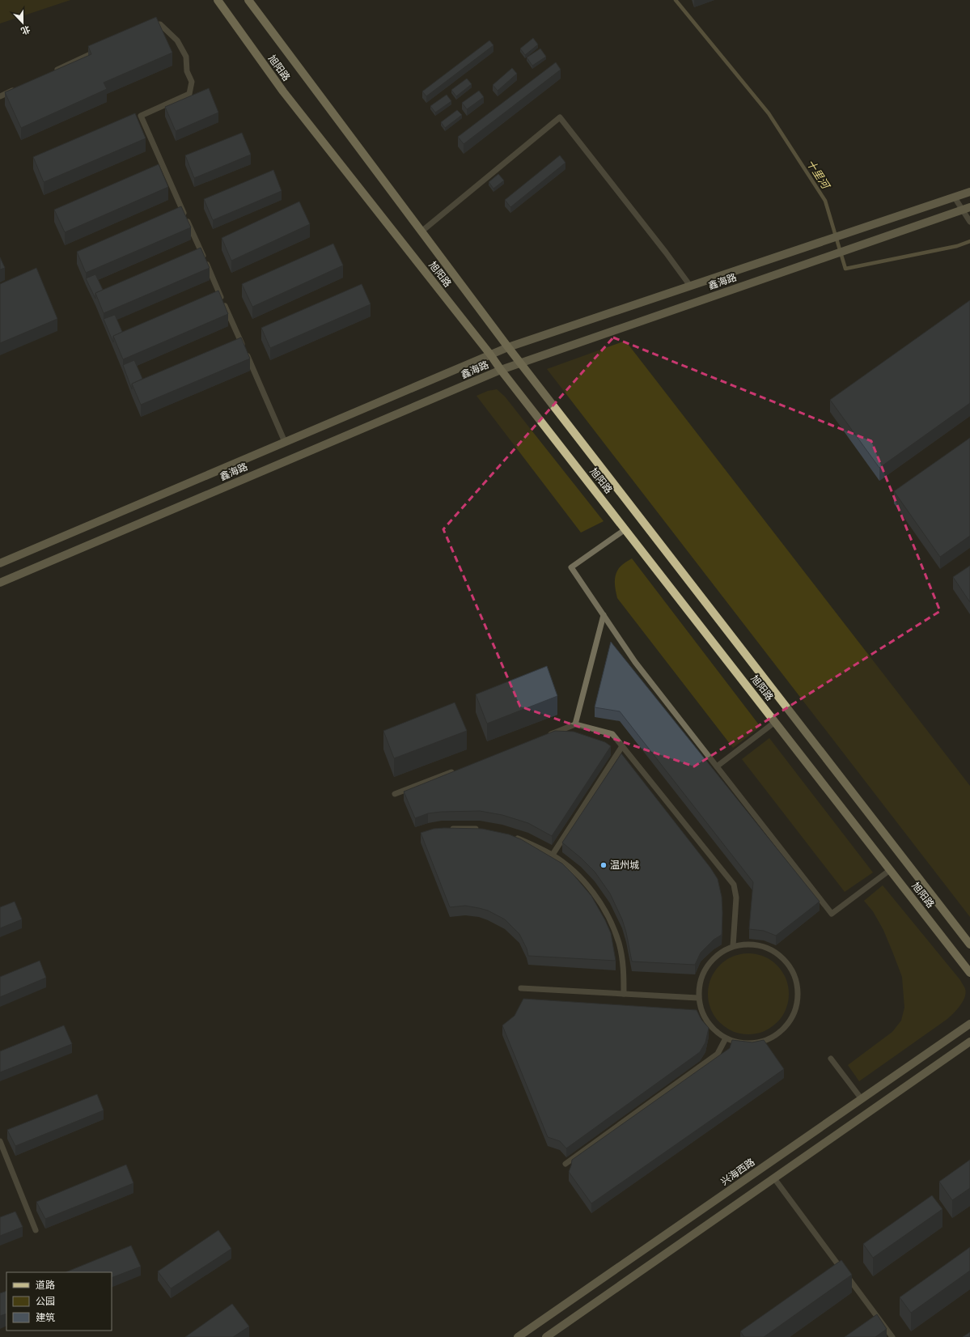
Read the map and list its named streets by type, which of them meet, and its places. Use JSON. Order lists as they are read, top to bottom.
{
  "streets": {
    "main road": ["旭阳路"],
    "street": ["鑫海路", "兴海西路"]
  },
  "crossings": [
    ["旭阳路", "鑫海路"]
  ],
  "water": ["十里河"],
  "places": ["温州城"],
  "legend": ["道路", "公园", "建筑"],
  "north": "bottom"
}
